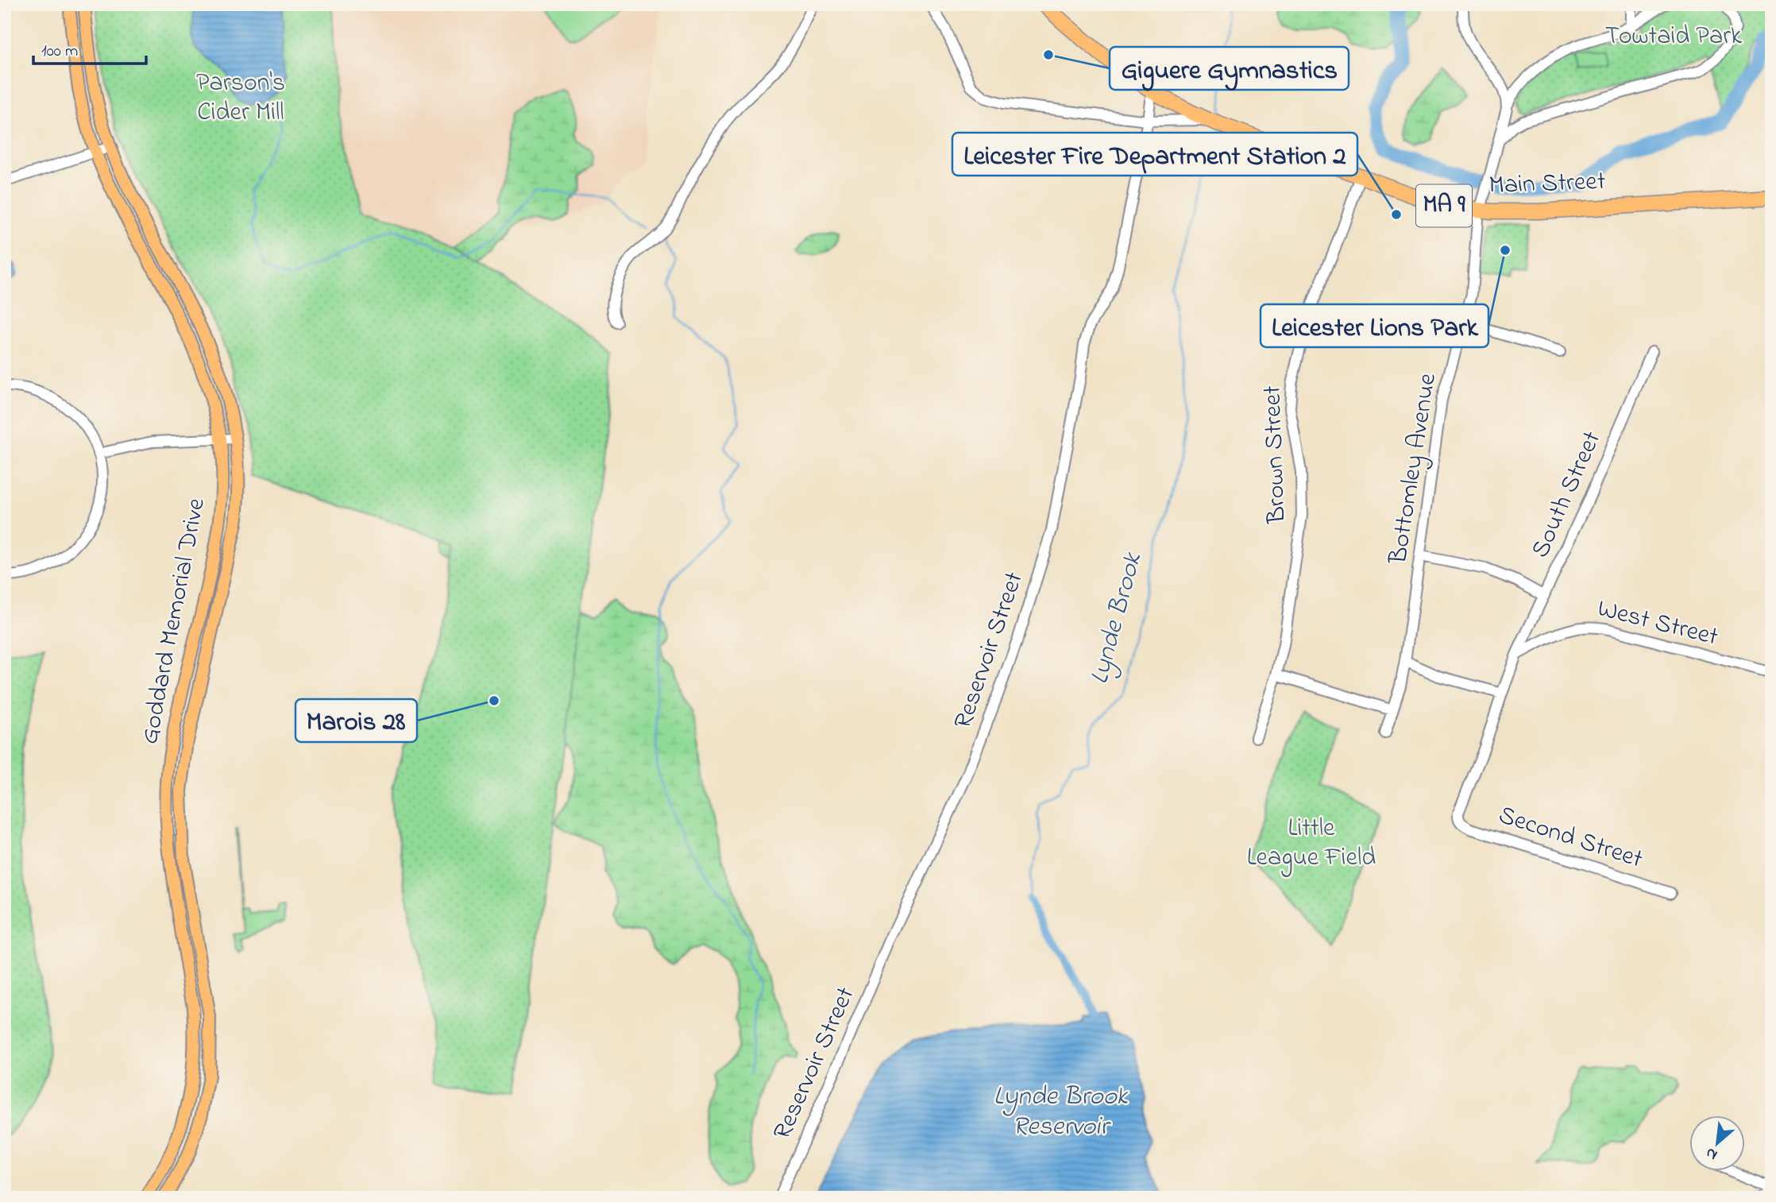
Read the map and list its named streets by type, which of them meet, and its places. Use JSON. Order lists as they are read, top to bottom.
{
  "streets": {
    "highway": ["Main Street", "MA 9"],
    "main road": ["Goddard Memorial Drive"],
    "street": [
      "Brown Street",
      "Bottomley Avenue",
      "South Street",
      "West Street",
      "Reservoir Street",
      "Second Street"
    ]
  },
  "crossings": [
    ["Main Street", "Brown Street"],
    ["Main Street", "Bottomley Avenue"],
    ["Main Street", "Reservoir Street"],
    ["South Street", "West Street"]
  ],
  "water": ["Lynde Brook", "Lynde Brook Reservoir"],
  "parks": ["Towtaid Park", "Parson's Cider Mill", "Little League Field"],
  "places": [
    "Giguere Gymnastics",
    "Leicester Fire Department Station 2",
    "Leicester Lions Park",
    "Marois 28"
  ],
  "scale_bar": "100 m",
  "north": "bottom left"
}
